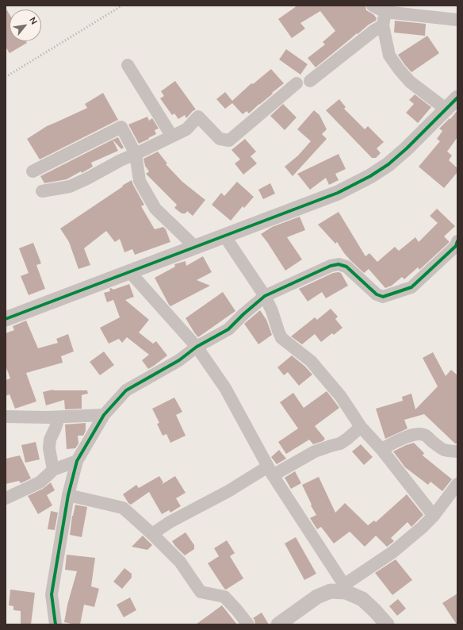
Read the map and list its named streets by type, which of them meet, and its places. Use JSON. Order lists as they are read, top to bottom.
{
  "north": "top right"
}
